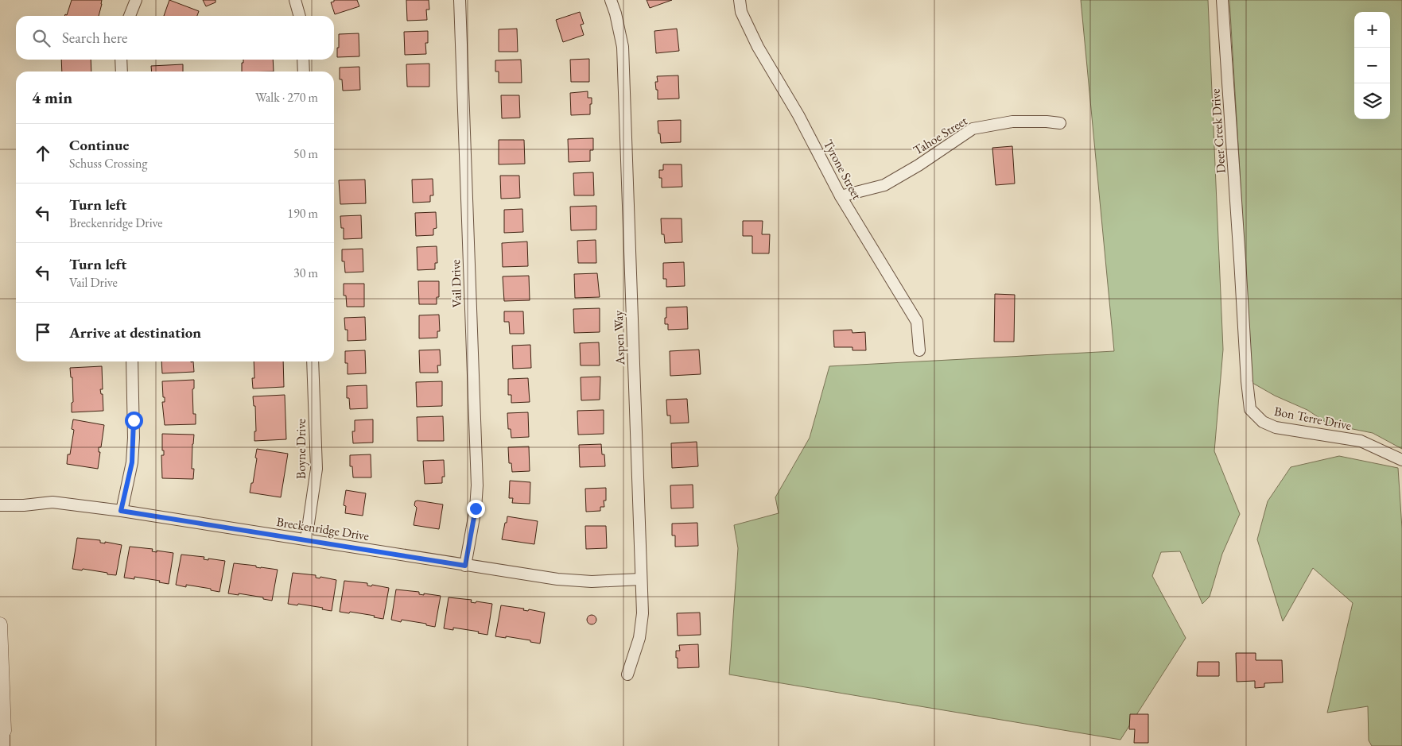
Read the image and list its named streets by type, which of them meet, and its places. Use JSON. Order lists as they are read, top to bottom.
{
  "streets": {
    "street": [
      "Deer Creek Drive",
      "Tahoe Street",
      "Tyrone Street",
      "Vail Drive",
      "Aspen Way",
      "Bon Terre Drive",
      "Boyne Drive",
      "Breckenridge Drive"
    ]
  },
  "crossings": [
    ["Deer Creek Drive", "Bon Terre Drive"],
    ["Tahoe Street", "Tyrone Street"],
    ["Vail Drive", "Breckenridge Drive"],
    ["Aspen Way", "Breckenridge Drive"],
    ["Boyne Drive", "Breckenridge Drive"]
  ],
  "page": {
    "map_buttons": ["+", "−"],
    "search": "Search here",
    "heading": ["4 min", "Walk · 270 m"],
    "list": [
      ["Continue", "Schuss Crossing", "50 m"],
      ["Turn left", "Breckenridge Drive", "190 m"],
      ["Turn left", "Vail Drive", "30 m"],
      "Arrive at destination"
    ]
  }
}
